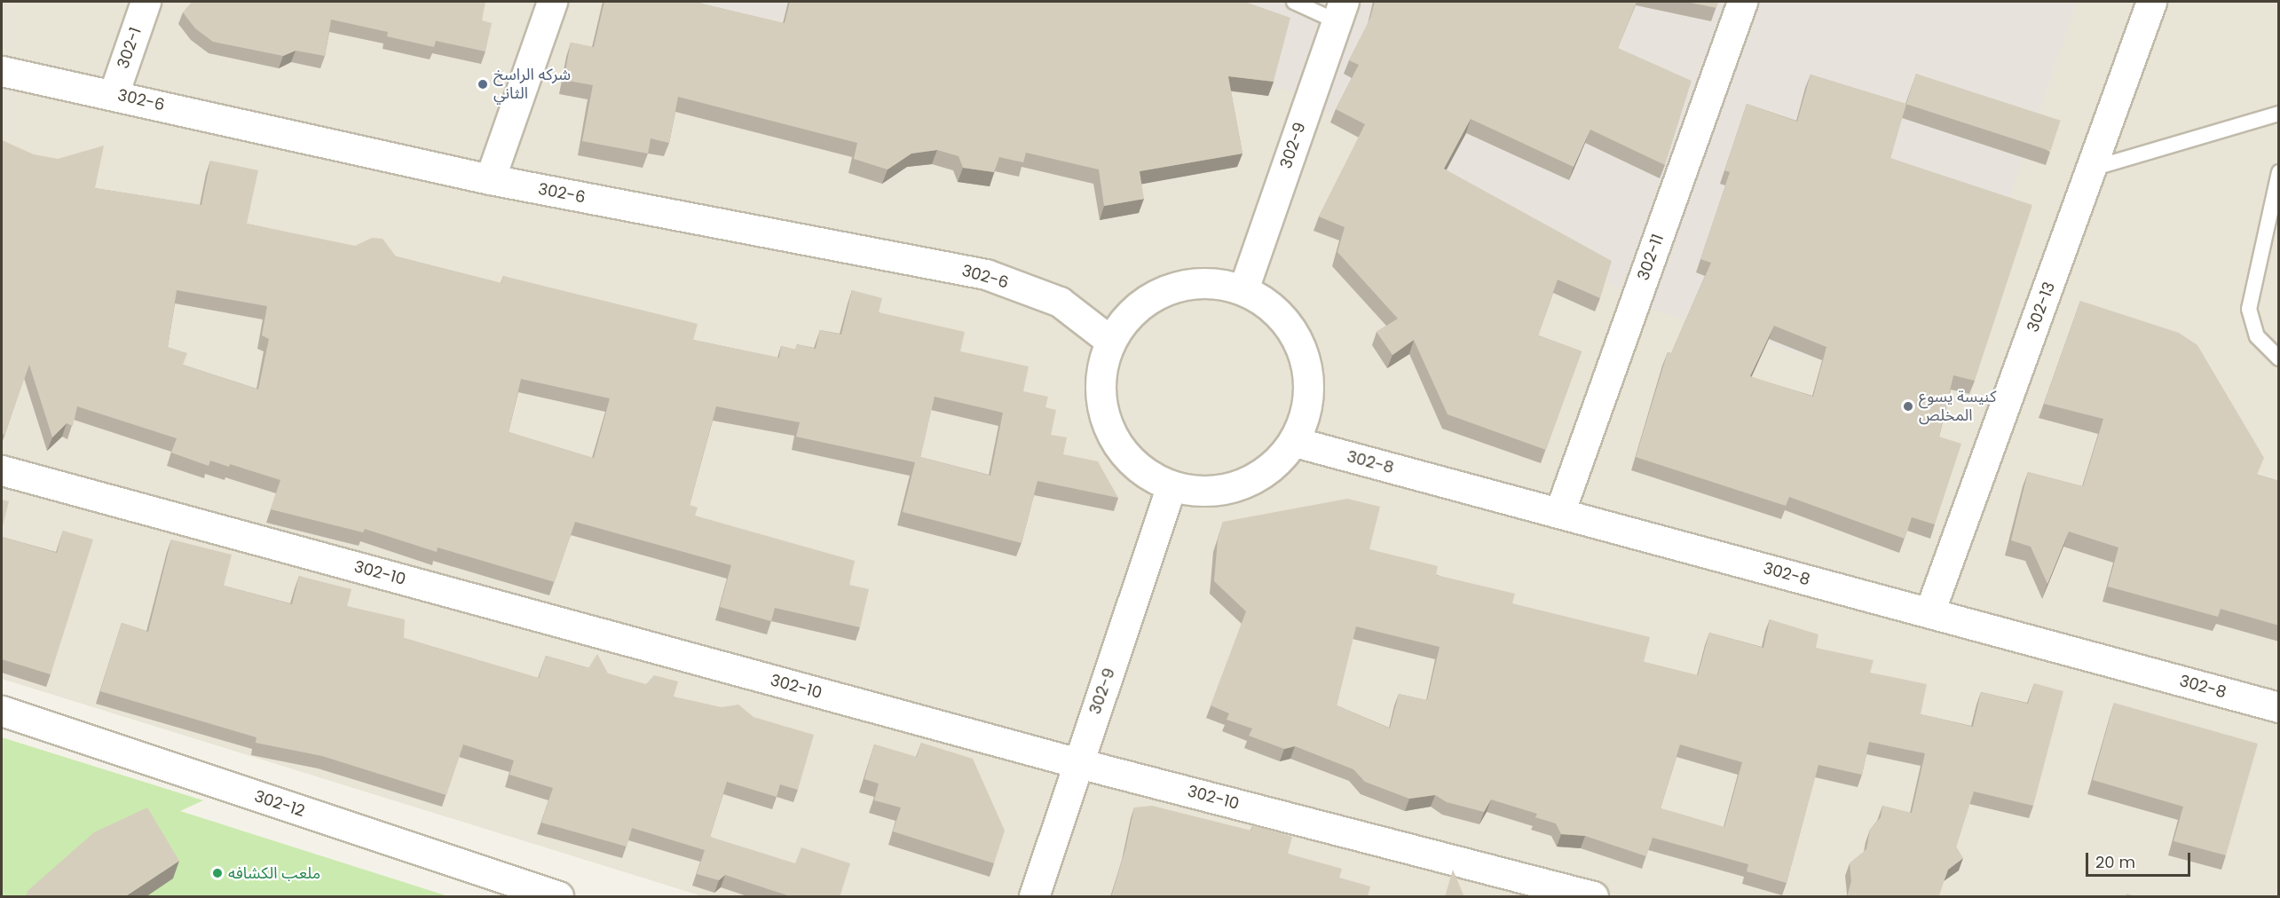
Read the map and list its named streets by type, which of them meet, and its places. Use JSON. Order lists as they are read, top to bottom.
{
  "streets": {
    "street": [
      "302-1",
      "302-6",
      "302-9",
      "302-11",
      "302-13",
      "302-8",
      "302-10",
      "302-12"
    ]
  },
  "crossings": [
    ["302-1", "302-6"],
    ["302-9", "302-10"],
    ["302-11", "302-8"],
    ["302-13", "302-8"]
  ],
  "places": ["شركه الراسخ الثاني", "كنيسة يسوع المخلص", "ملعب الكشافه"],
  "scale_bar": "20 m"
}
